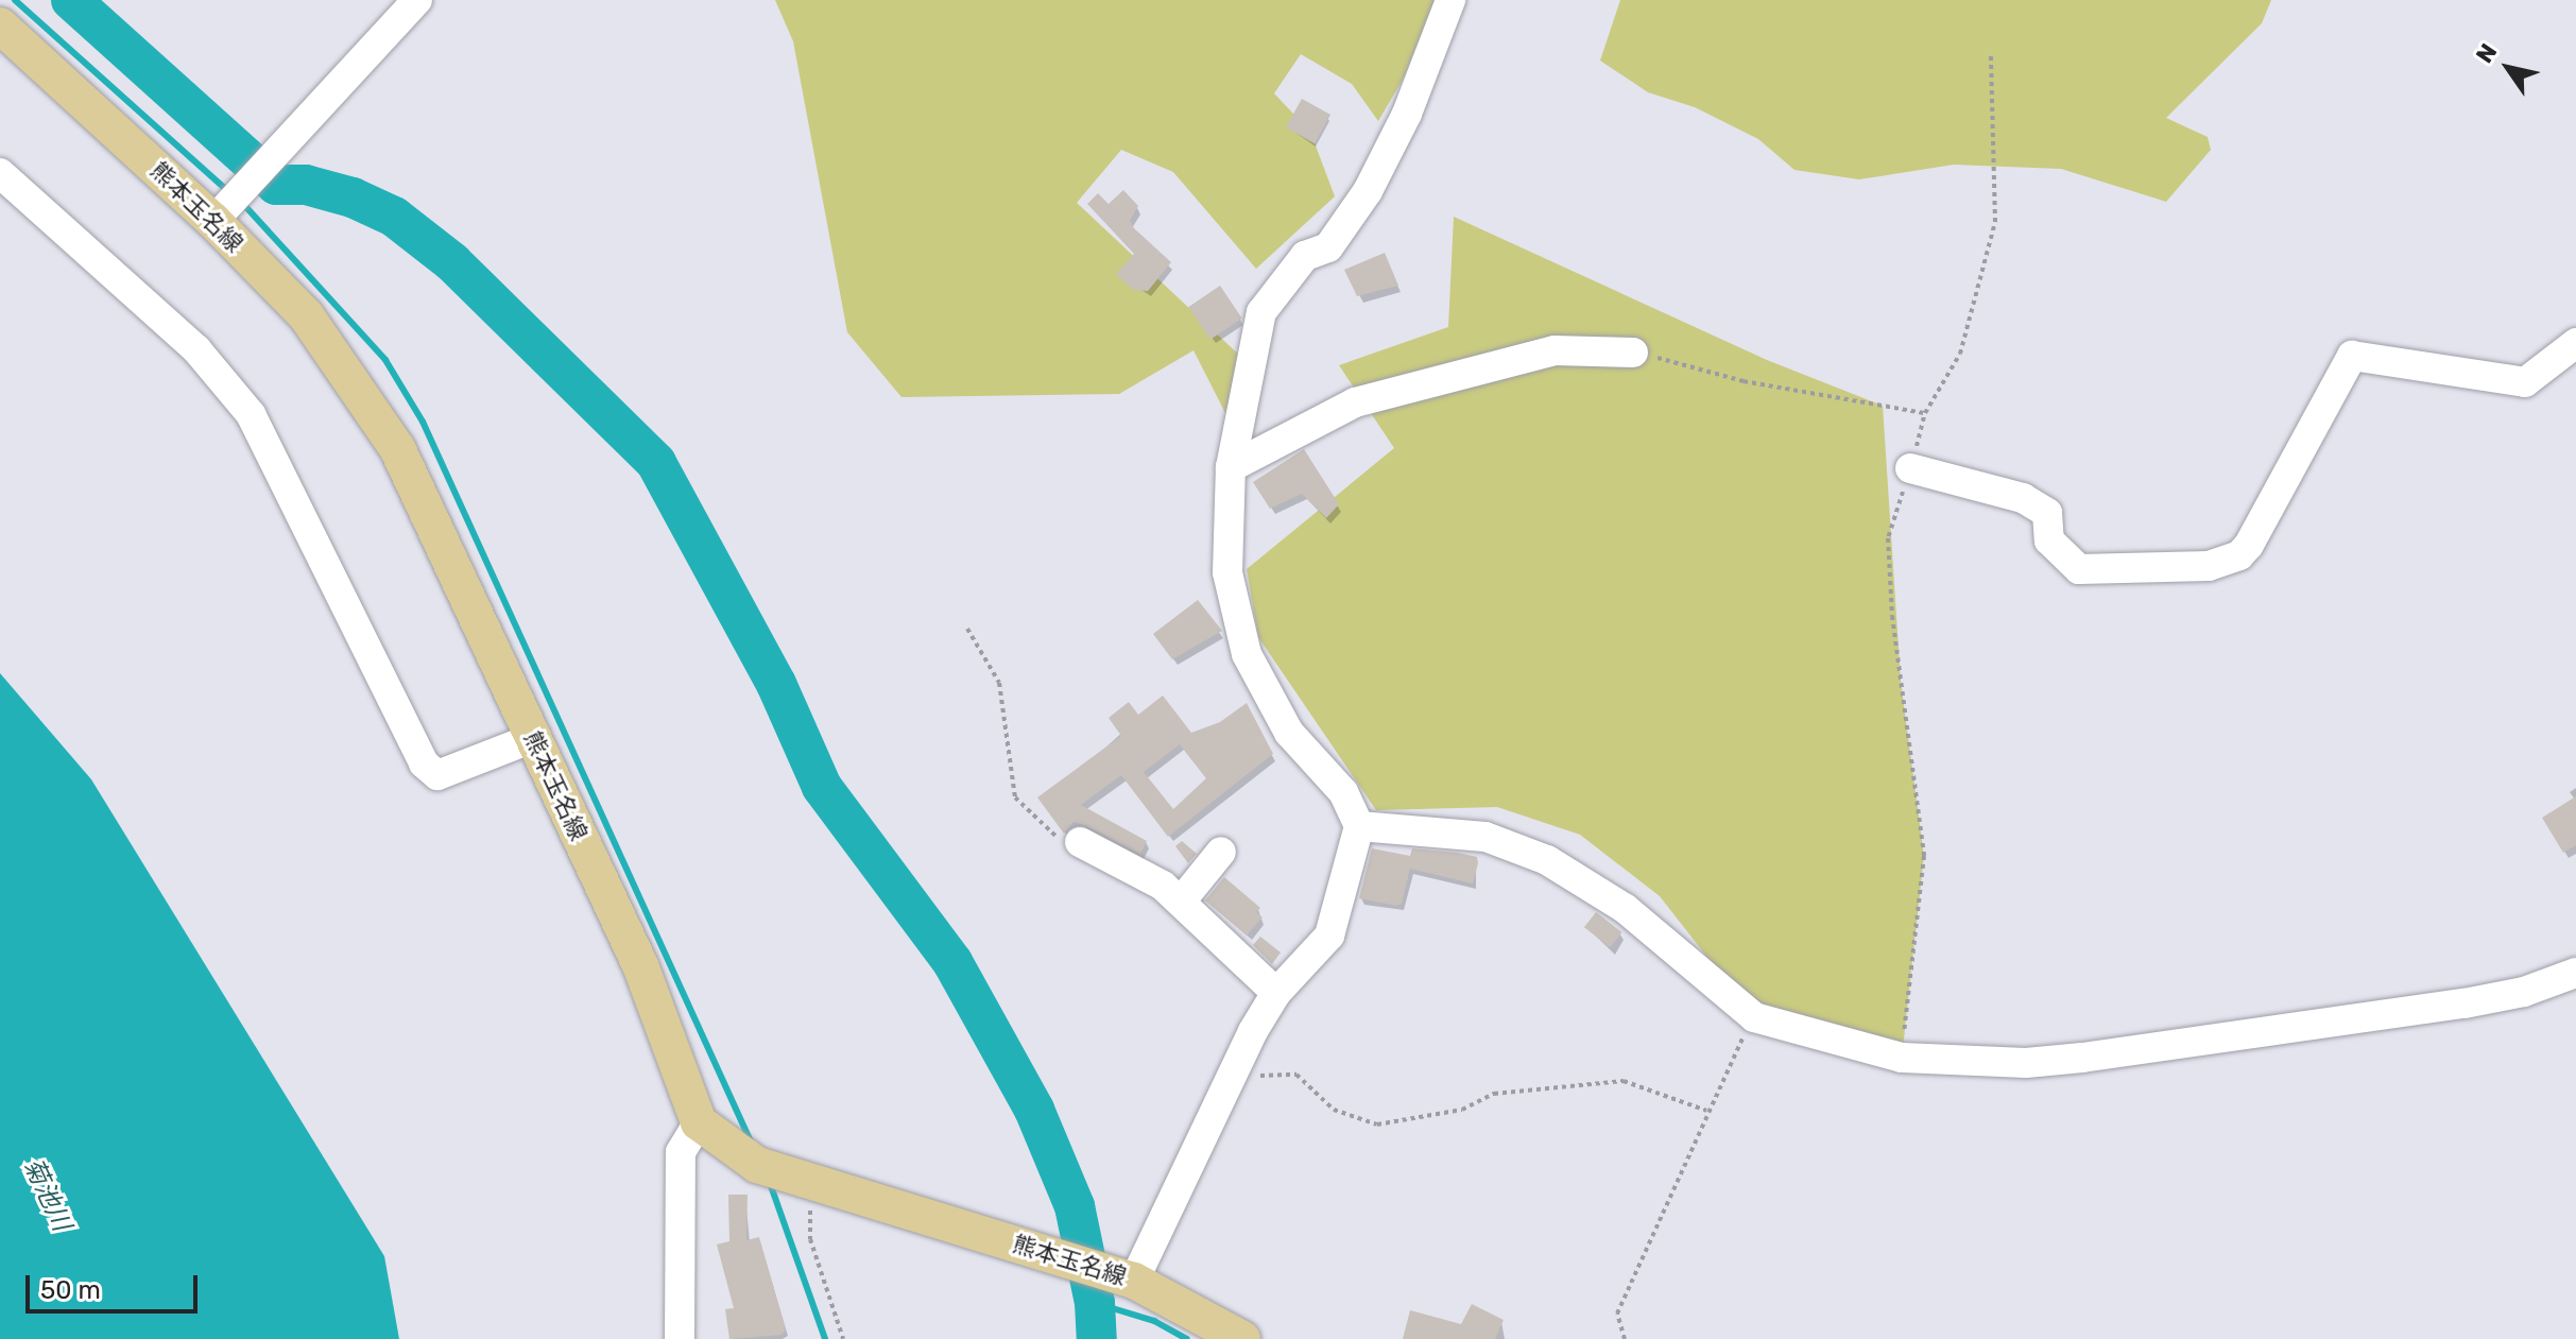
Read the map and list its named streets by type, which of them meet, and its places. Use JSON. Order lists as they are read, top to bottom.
{
  "streets": {
    "main road": ["熊本玉名線"]
  },
  "water": ["菊池川"],
  "scale_bar": "50 m",
  "north": "top left"
}
